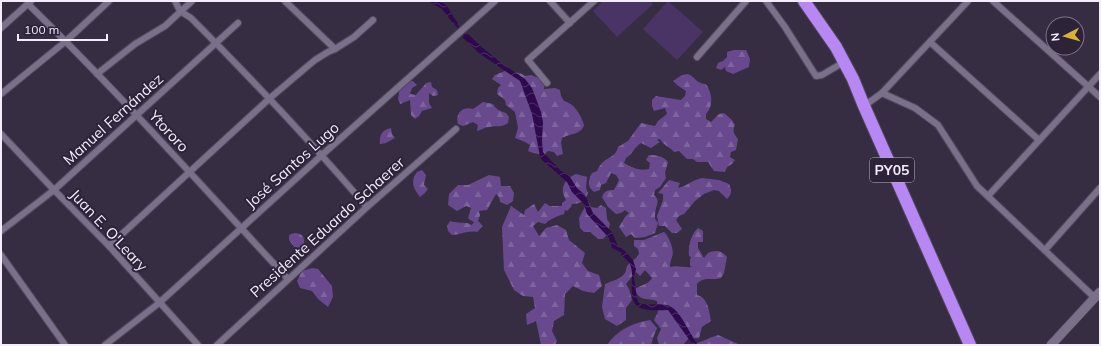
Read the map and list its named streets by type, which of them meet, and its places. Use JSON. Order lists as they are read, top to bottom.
{
  "streets": {
    "highway": ["PY05"],
    "street": [
      "Manuel Fernández",
      "Ytororo",
      "José Santos Lugo",
      "Presidente Eduardo Schaerer",
      "Juan E. O'Leary"
    ]
  },
  "crossings": [
    ["Manuel Fernández", "Ytororo"],
    ["Manuel Fernández", "Juan E. O'Leary"],
    ["Ytororo", "José Santos Lugo"],
    ["Ytororo", "Presidente Eduardo Schaerer"],
    ["José Santos Lugo", "Juan E. O'Leary"]
  ],
  "scale_bar": "100 m",
  "north": "left"
}
